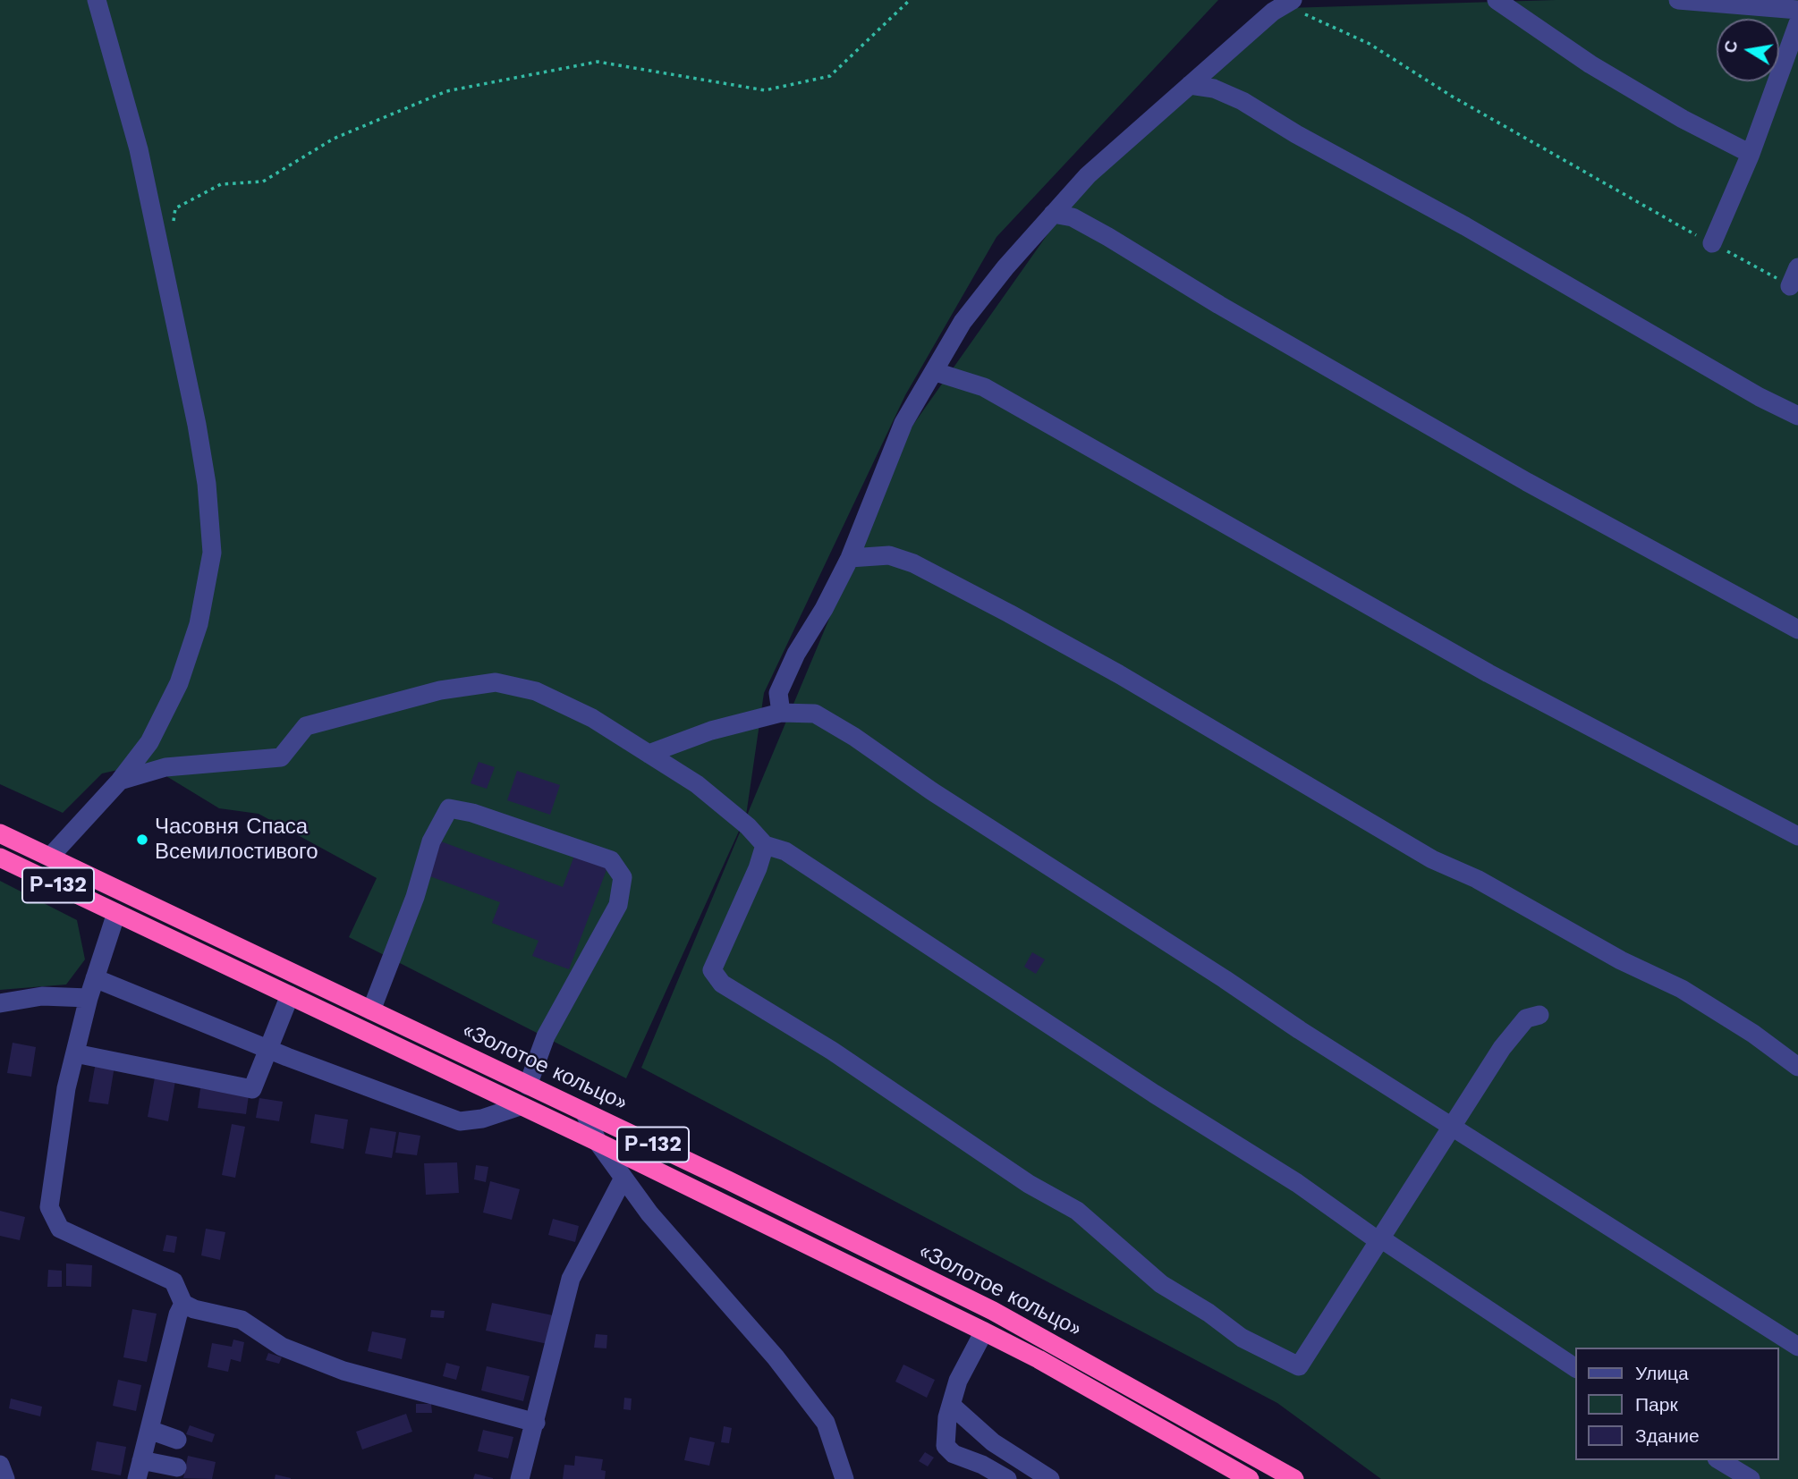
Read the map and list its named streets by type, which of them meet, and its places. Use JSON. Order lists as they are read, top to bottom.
{
  "streets": {
    "highway": ["Р-132", "«Золотое кольцо»"]
  },
  "places": ["Часовня Спаса Всемилостивого"],
  "legend": ["Улица", "Парк", "Здание"],
  "north": "left"
}
